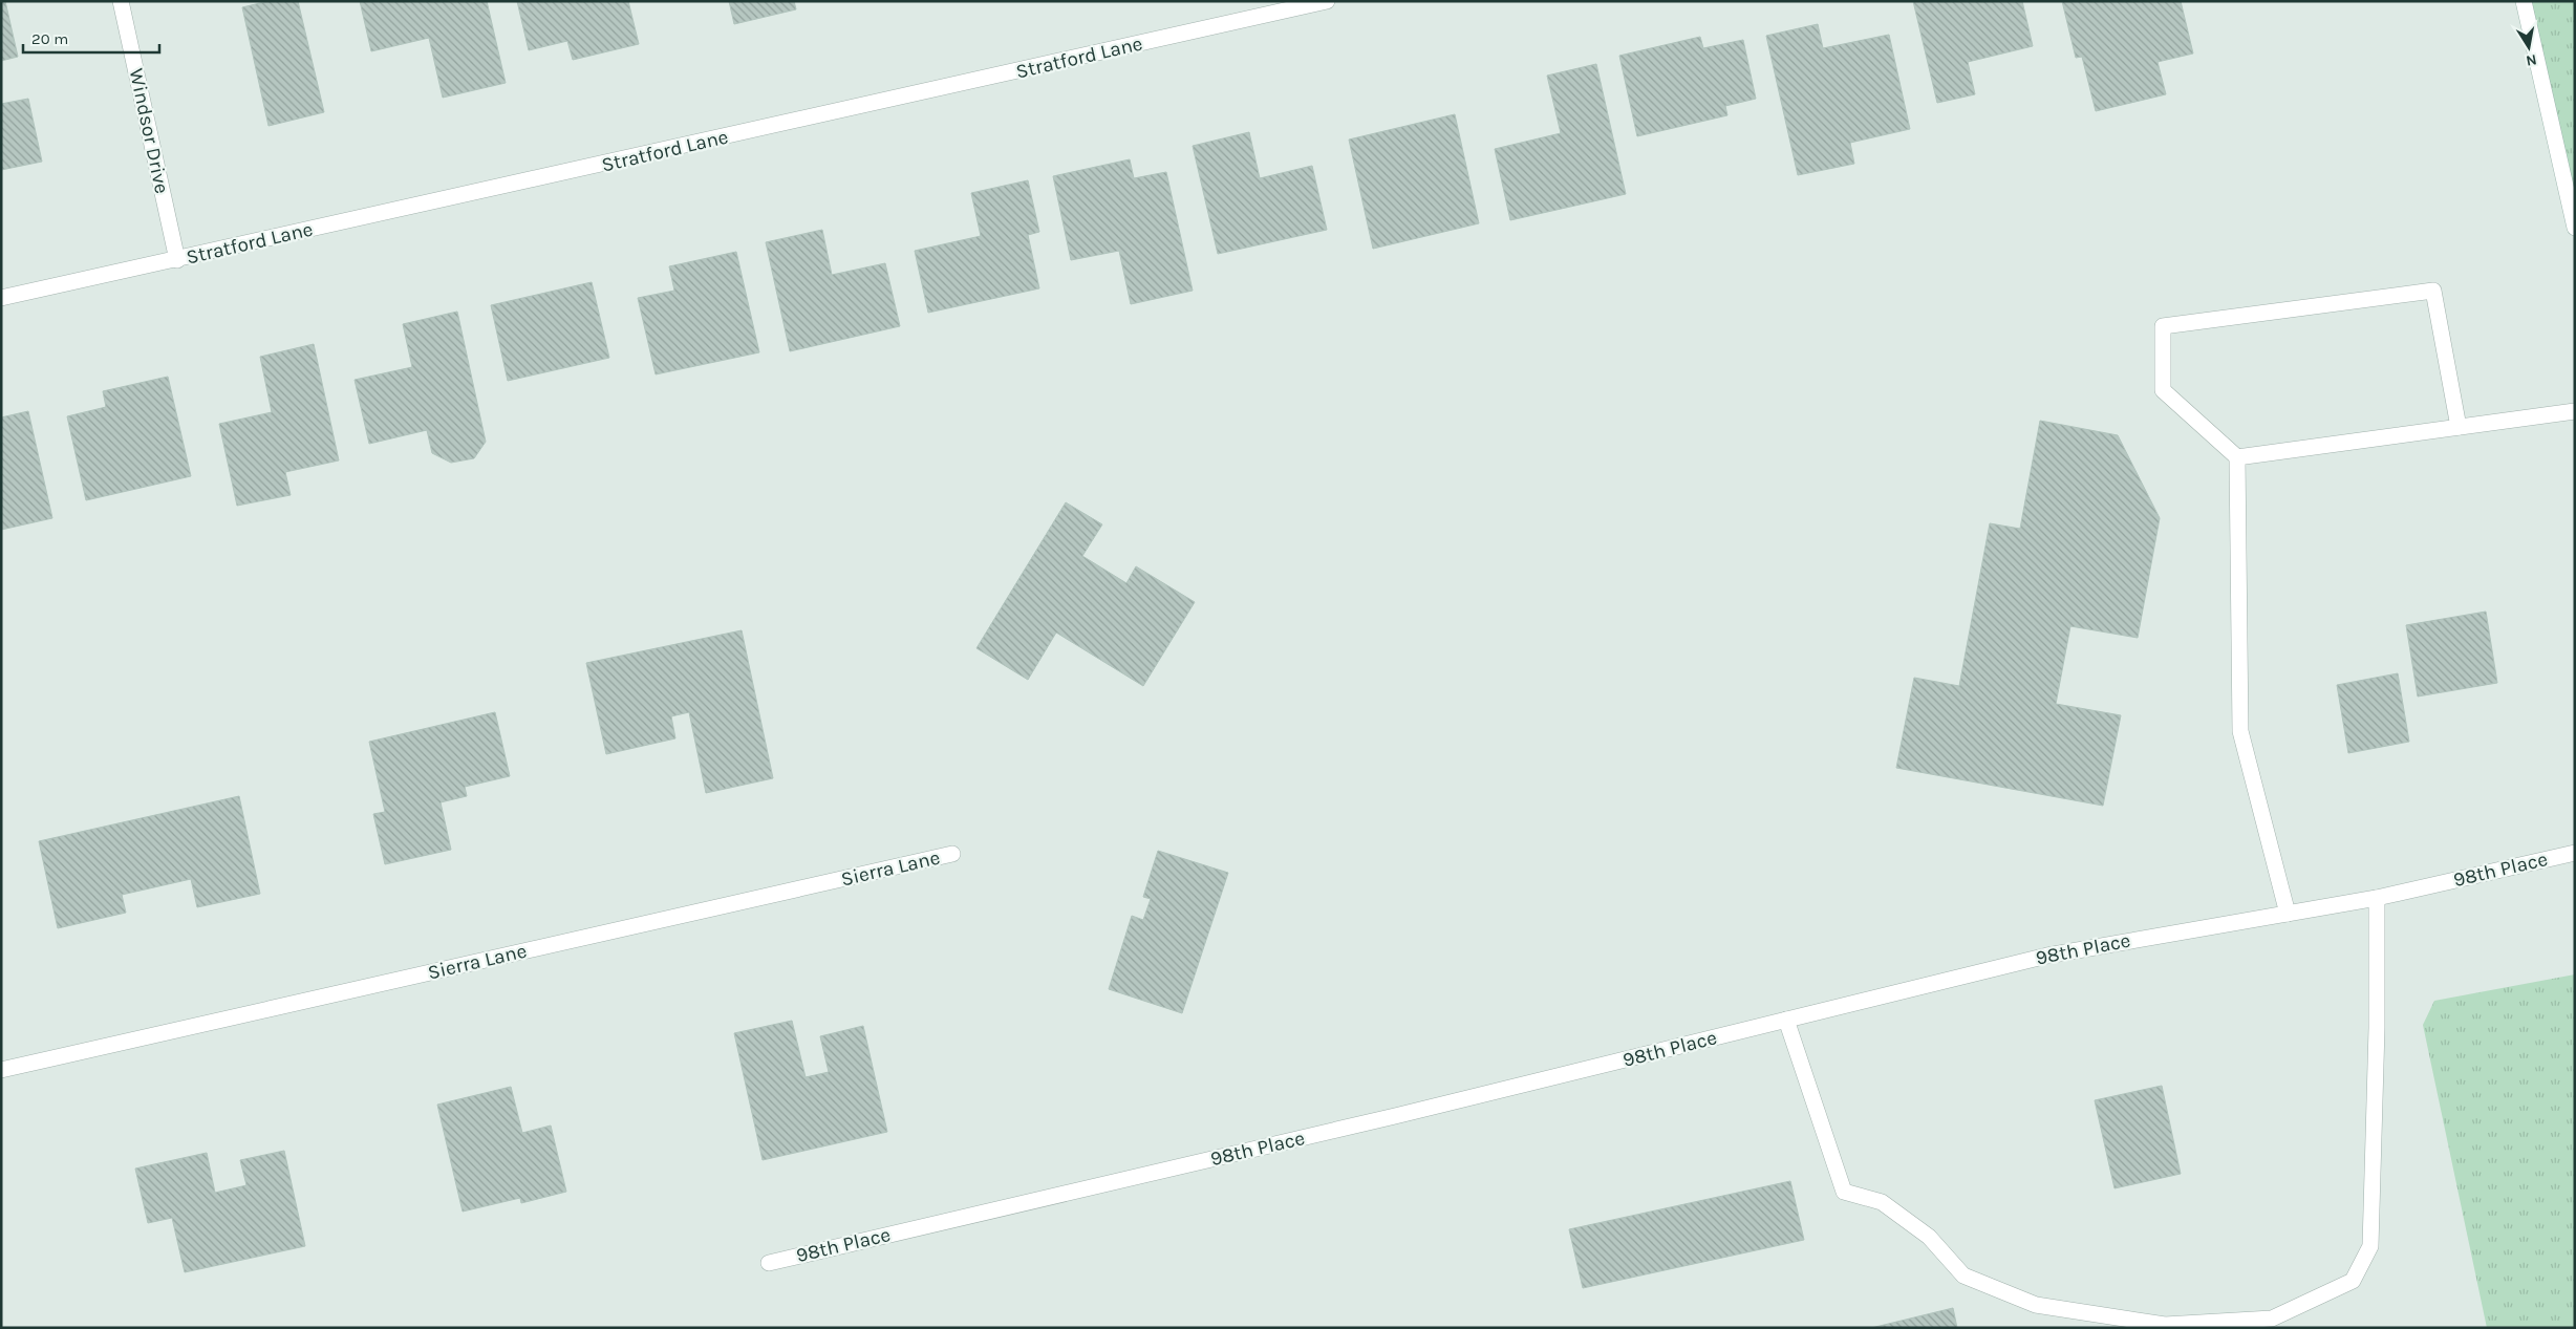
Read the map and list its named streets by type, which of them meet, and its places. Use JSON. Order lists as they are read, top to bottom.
{
  "streets": {
    "street": [
      "Stratford Lane",
      "Windsor Drive",
      "Sierra Lane",
      "98th Place"
    ]
  },
  "crossings": [
    ["Stratford Lane", "Windsor Drive"]
  ],
  "scale_bar": "20 m",
  "north": "bottom"
}
